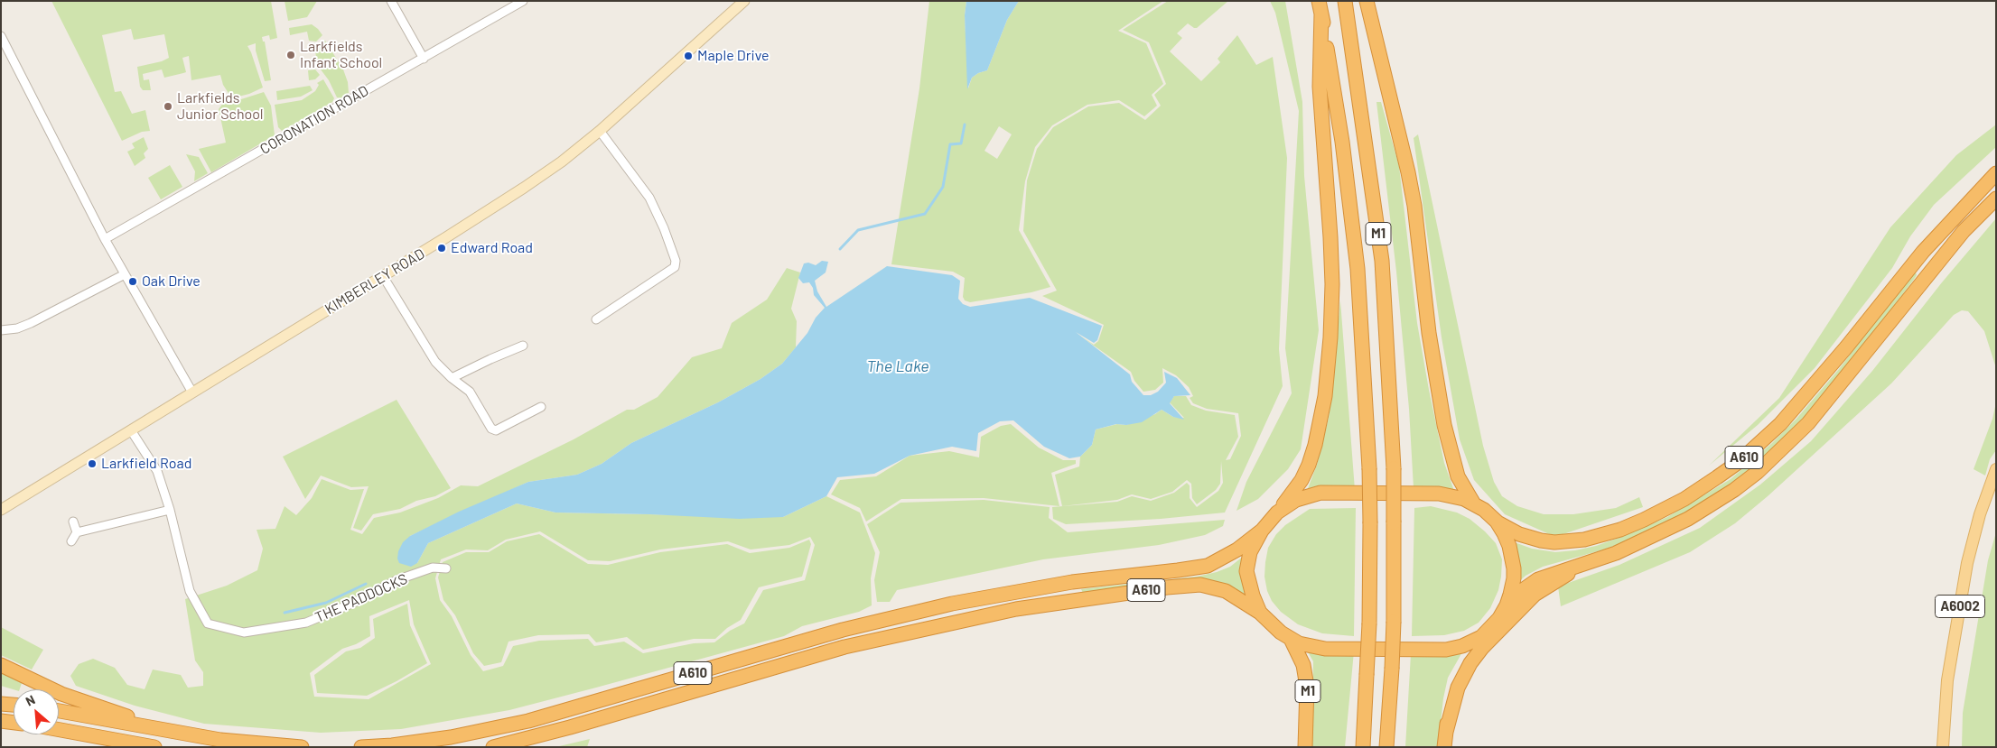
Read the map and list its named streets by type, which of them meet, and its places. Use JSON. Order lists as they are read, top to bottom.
{
  "streets": {
    "highway": ["M1", "A610"],
    "main road": ["A6002"],
    "street": ["CORONATION ROAD", "KIMBERLEY ROAD", "THE PADDOCKS"]
  },
  "crossings": [
    ["KIMBERLEY ROAD", "THE PADDOCKS"]
  ],
  "water": ["The Lake"],
  "places": [
    "Larkfields Infant School",
    "Maple Drive",
    "Larkfields Junior School",
    "Edward Road",
    "Oak Drive",
    "Larkfield Road"
  ],
  "north": "top left"
}
